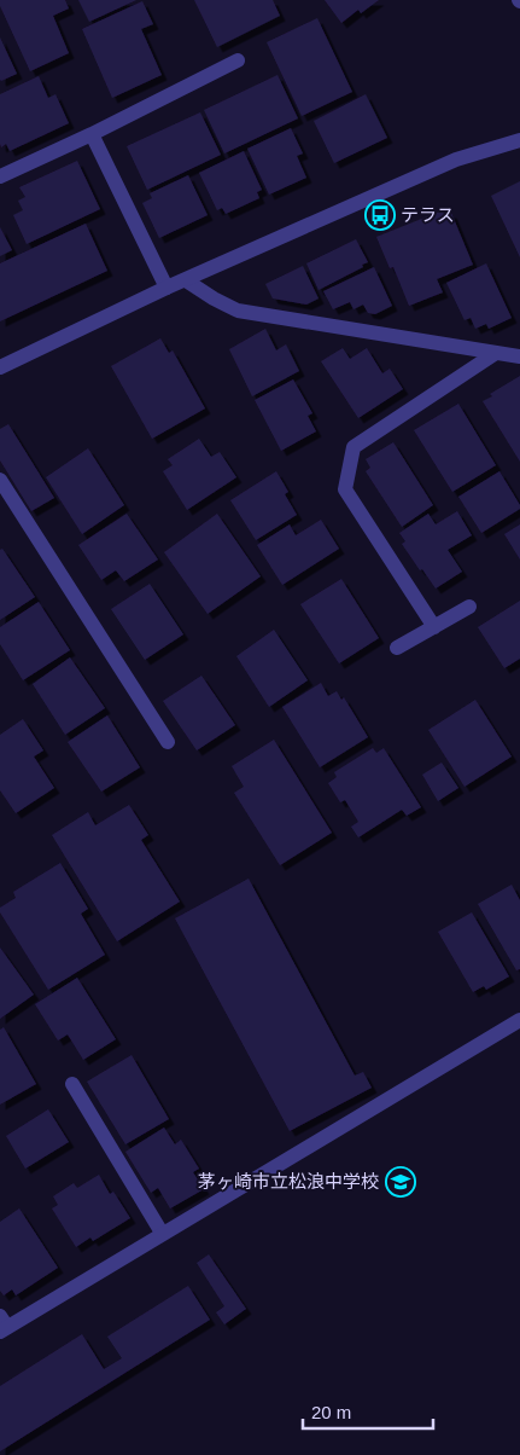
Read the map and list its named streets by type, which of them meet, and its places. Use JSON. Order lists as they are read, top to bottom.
{
  "places": {
    "bus stop": ["テラス"],
    "school or university": ["茅ヶ崎市立松浪中学校"]
  },
  "scale_bar": "20 m"
}
